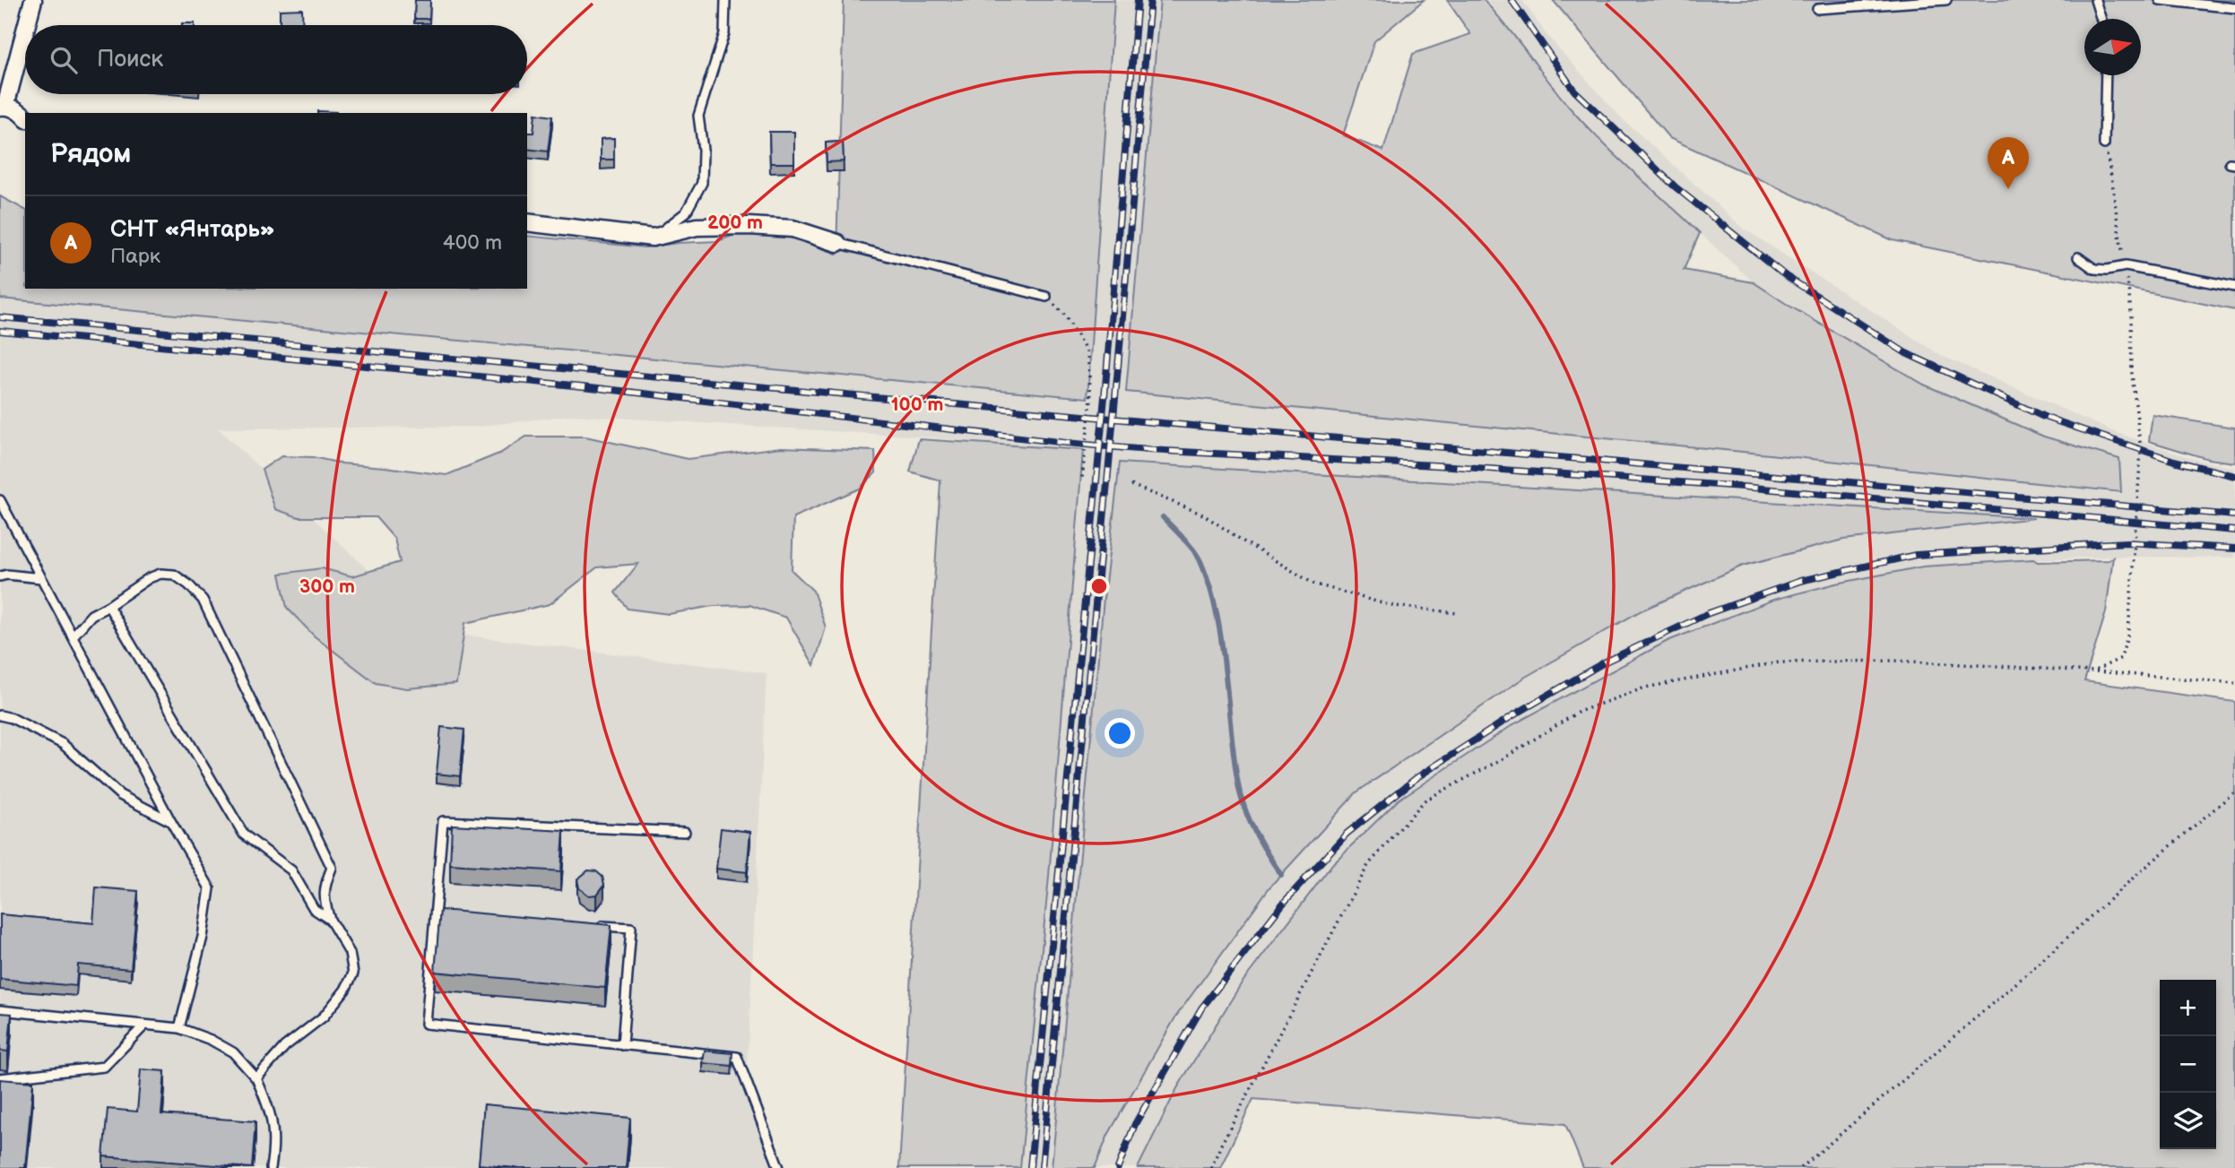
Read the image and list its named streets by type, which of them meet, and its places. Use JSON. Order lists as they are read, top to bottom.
{
  "north": "right",
  "page": {
    "search": "Поиск",
    "heading": "Рядом",
    "pins": "A",
    "list": [
      {
        "mark": "A",
        "name": "СНТ «Янтарь»",
        "note": "Парк",
        "value": "400 m"
      }
    ],
    "map_buttons": ["+", "−"]
  },
  "rings": ["200 m", "100 m", "300 m"]
}
